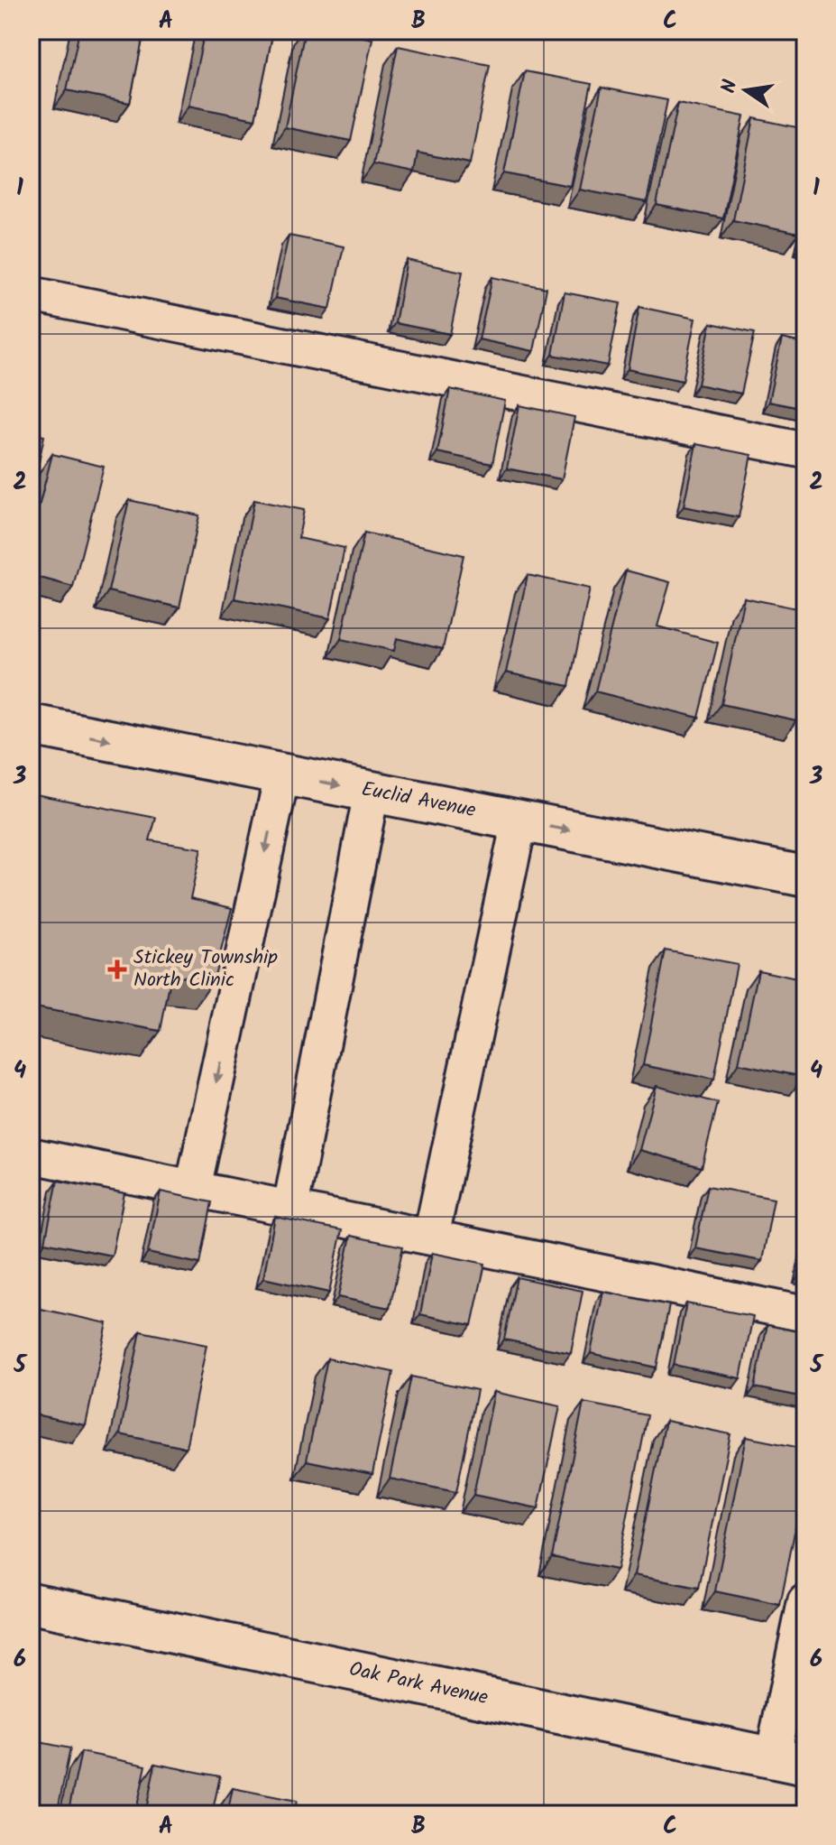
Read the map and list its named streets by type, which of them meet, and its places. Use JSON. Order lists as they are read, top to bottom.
{
  "streets": {
    "street": ["Euclid Avenue", "Oak Park Avenue"]
  },
  "one_way": ["Euclid Avenue"],
  "places": {
    "health": ["Stickey Township North Clinic"]
  },
  "north": "left",
  "grid": {
    "columns": ["A", "B", "C"],
    "rows": [
      "1",
      "2",
      "3",
      "4",
      "5",
      "6"
    ]
  }
}
